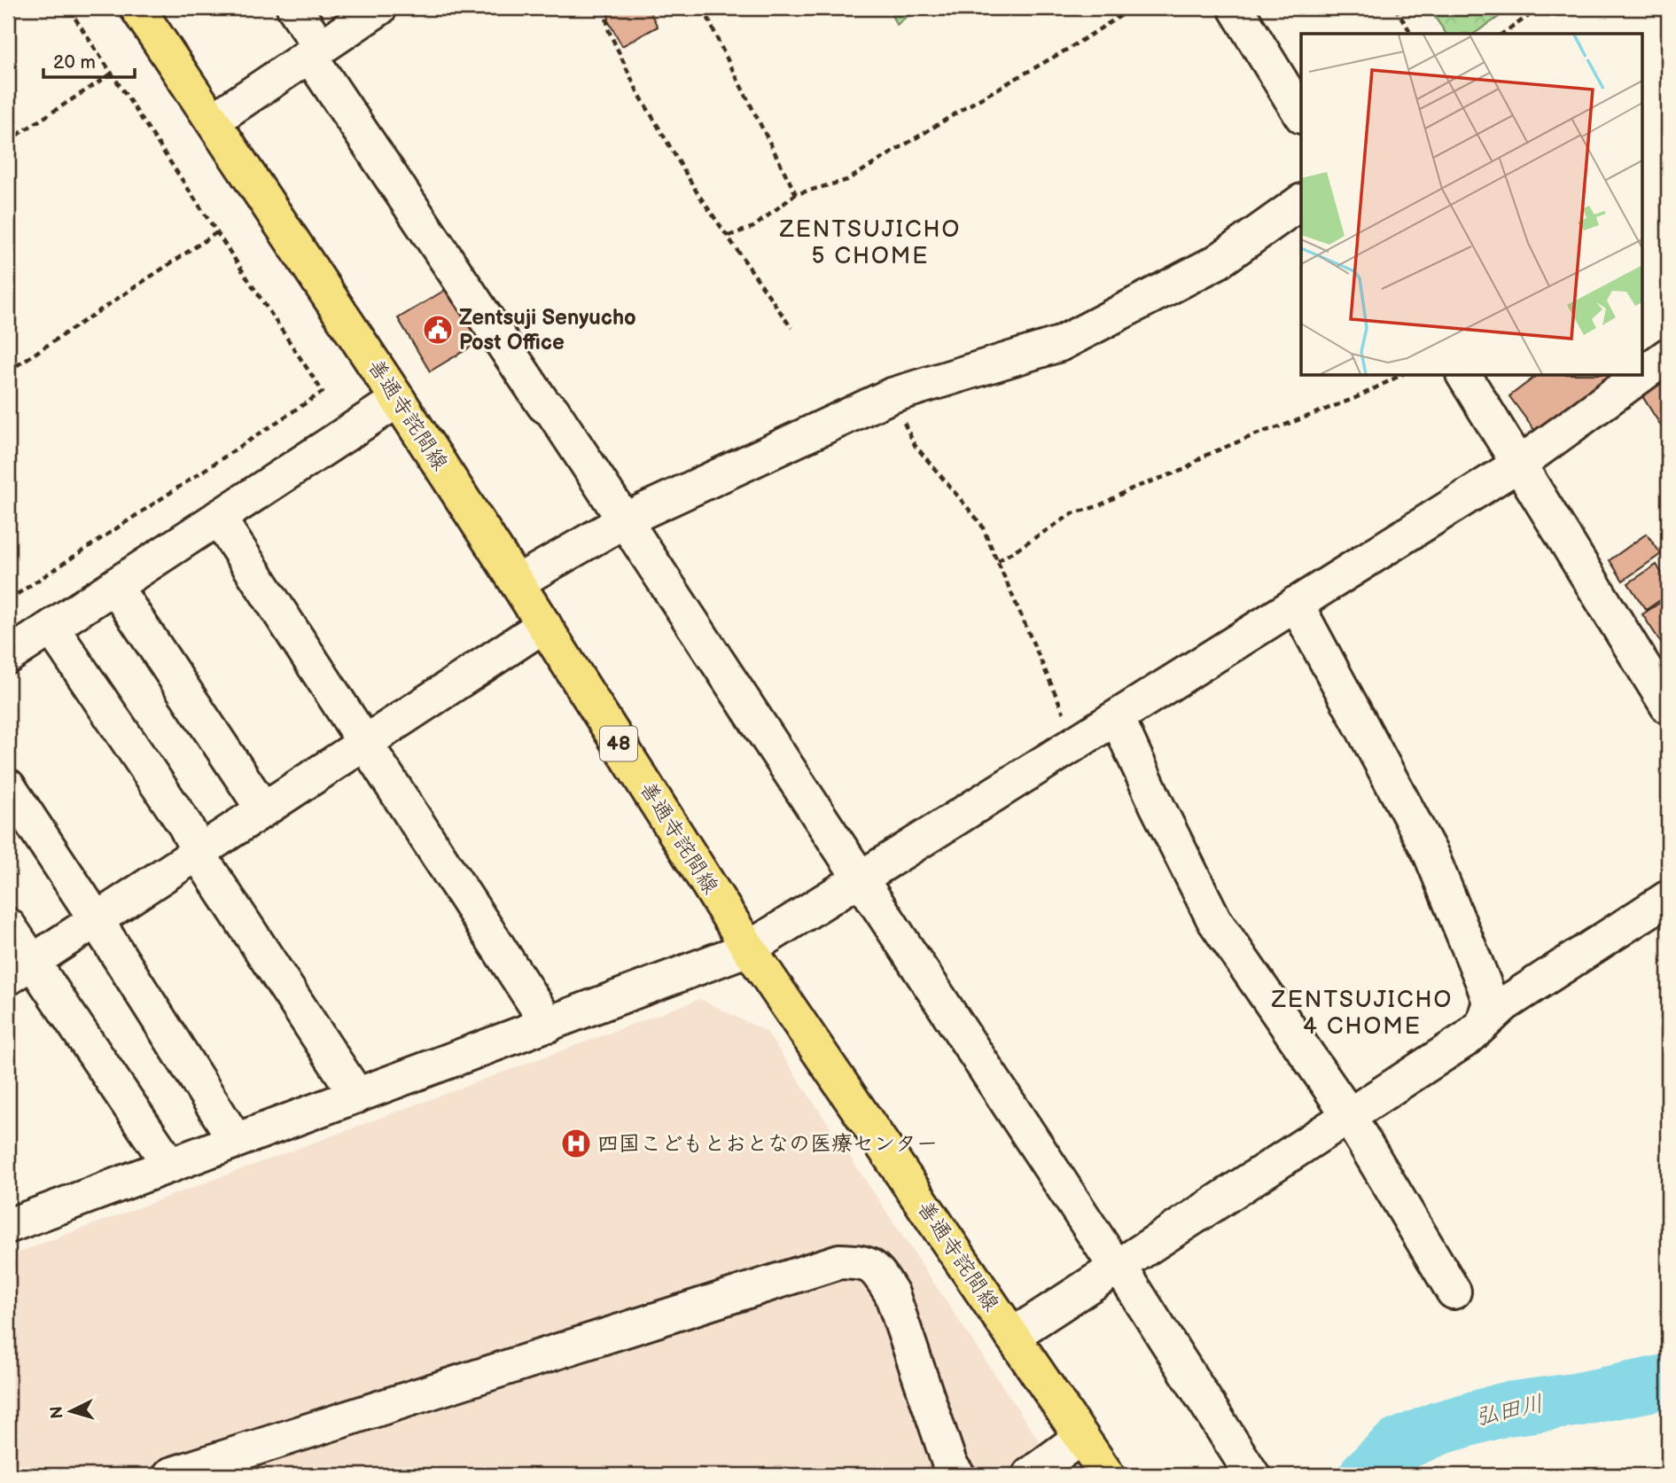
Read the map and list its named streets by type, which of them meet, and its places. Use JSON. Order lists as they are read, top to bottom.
{
  "streets": {
    "main road": ["善通寺詫間線", "48"]
  },
  "districts": ["ZENTSUJICHO 5 CHOME", "ZENTSUJICHO 4 CHOME"],
  "water": ["弘田川"],
  "places": {
    "public building": ["Zentsuji Senyucho Post Office"],
    "hospital": ["四国こどもとおとなの医療センター"]
  },
  "scale_bar": "20 m",
  "north": "left"
}
